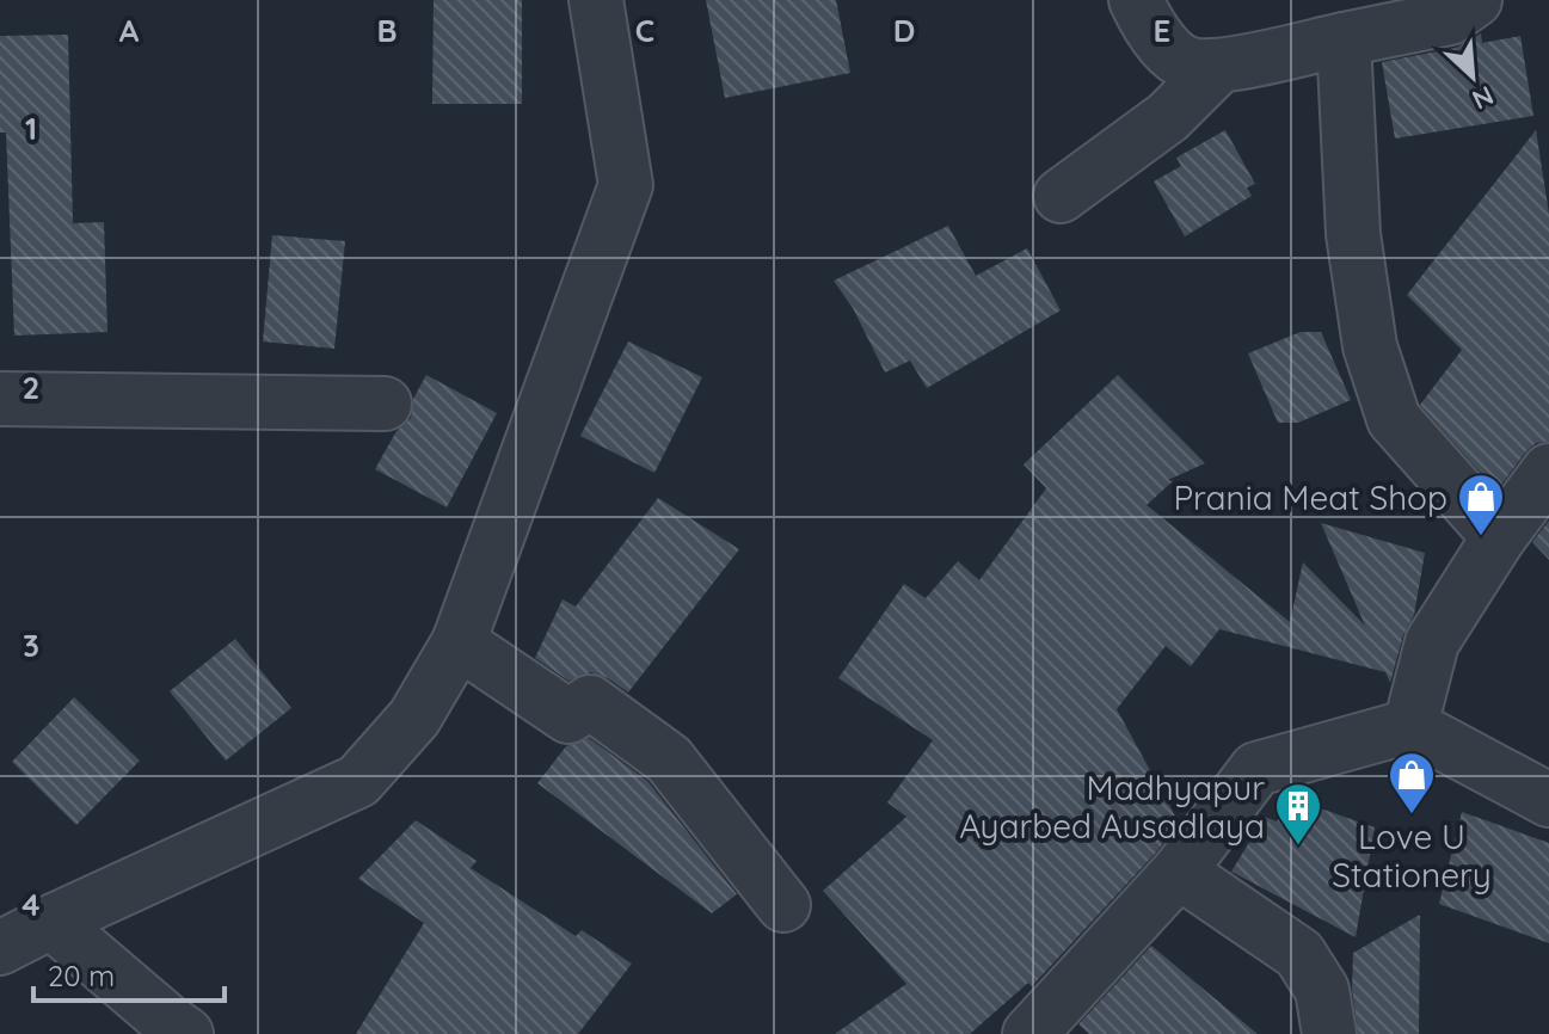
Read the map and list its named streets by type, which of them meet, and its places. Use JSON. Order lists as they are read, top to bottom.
{
  "places": {
    "shop": ["Prania Meat Shop", "Love U Stationery"],
    "building": ["Madhyapur Ayarbed Ausadlaya"]
  },
  "scale_bar": "20 m",
  "north": "bottom right",
  "grid": {
    "columns": [
      "A",
      "B",
      "C",
      "D",
      "E"
    ],
    "rows": [
      "1",
      "2",
      "3",
      "4"
    ]
  }
}
